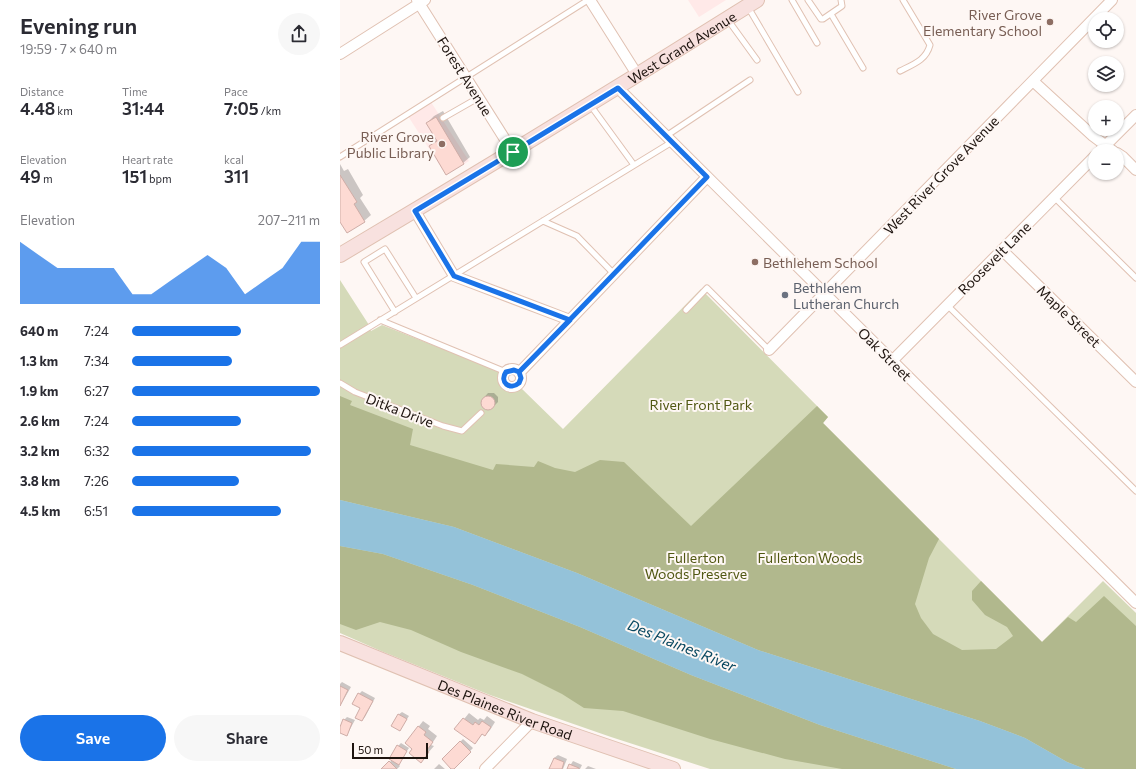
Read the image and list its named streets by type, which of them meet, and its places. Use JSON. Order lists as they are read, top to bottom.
{
  "streets": {
    "main road": ["West Grand Avenue", "Des Plaines River Road"],
    "street": [
      "Forest Avenue",
      "West River Grove Avenue",
      "Roosevelt Lane",
      "Maple Street",
      "Oak Street"
    ],
    "lane": ["Ditka Drive"]
  },
  "crossings": [
    ["West Grand Avenue", "Forest Avenue"],
    ["West Grand Avenue", "Oak Street"],
    ["West River Grove Avenue", "Oak Street"],
    ["Roosevelt Lane", "Maple Street"],
    ["Roosevelt Lane", "Oak Street"]
  ],
  "water": ["Des Plaines River"],
  "parks": ["River Front Park", "Fullerton Woods Preserve", "Fullerton Woods"],
  "places": [
    "River Grove Elementary School",
    "River Grove Public Library",
    "Bethlehem School",
    "Bethlehem Lutheran Church"
  ],
  "scale_bar": "50 m",
  "page": {
    "heading": ["Evening run", "19:59 · 7 × 640 m"],
    "map_buttons": ["+", "−"],
    "stats": [
      ["Distance", "4.48 km"],
      ["Time", "31:44"],
      ["Pace", "7:05 /km"],
      ["Elevation", "49 m"],
      ["Heart rate", "151 bpm"],
      ["kcal", "311"]
    ],
    "chart": ["Elevation", "207–211 m"],
    "list": [
      {
        "name": "640 m",
        "note": "7:24"
      },
      {
        "name": "1.3 km",
        "note": "7:34"
      },
      {
        "name": "1.9 km",
        "note": "6:27"
      },
      {
        "name": "2.6 km",
        "note": "7:24"
      },
      {
        "name": "3.2 km",
        "note": "6:32"
      },
      {
        "name": "3.8 km",
        "note": "7:26"
      },
      {
        "name": "4.5 km",
        "note": "6:51"
      }
    ],
    "buttons": ["Save", "Share"],
    "scale": "50 m"
  }
}
